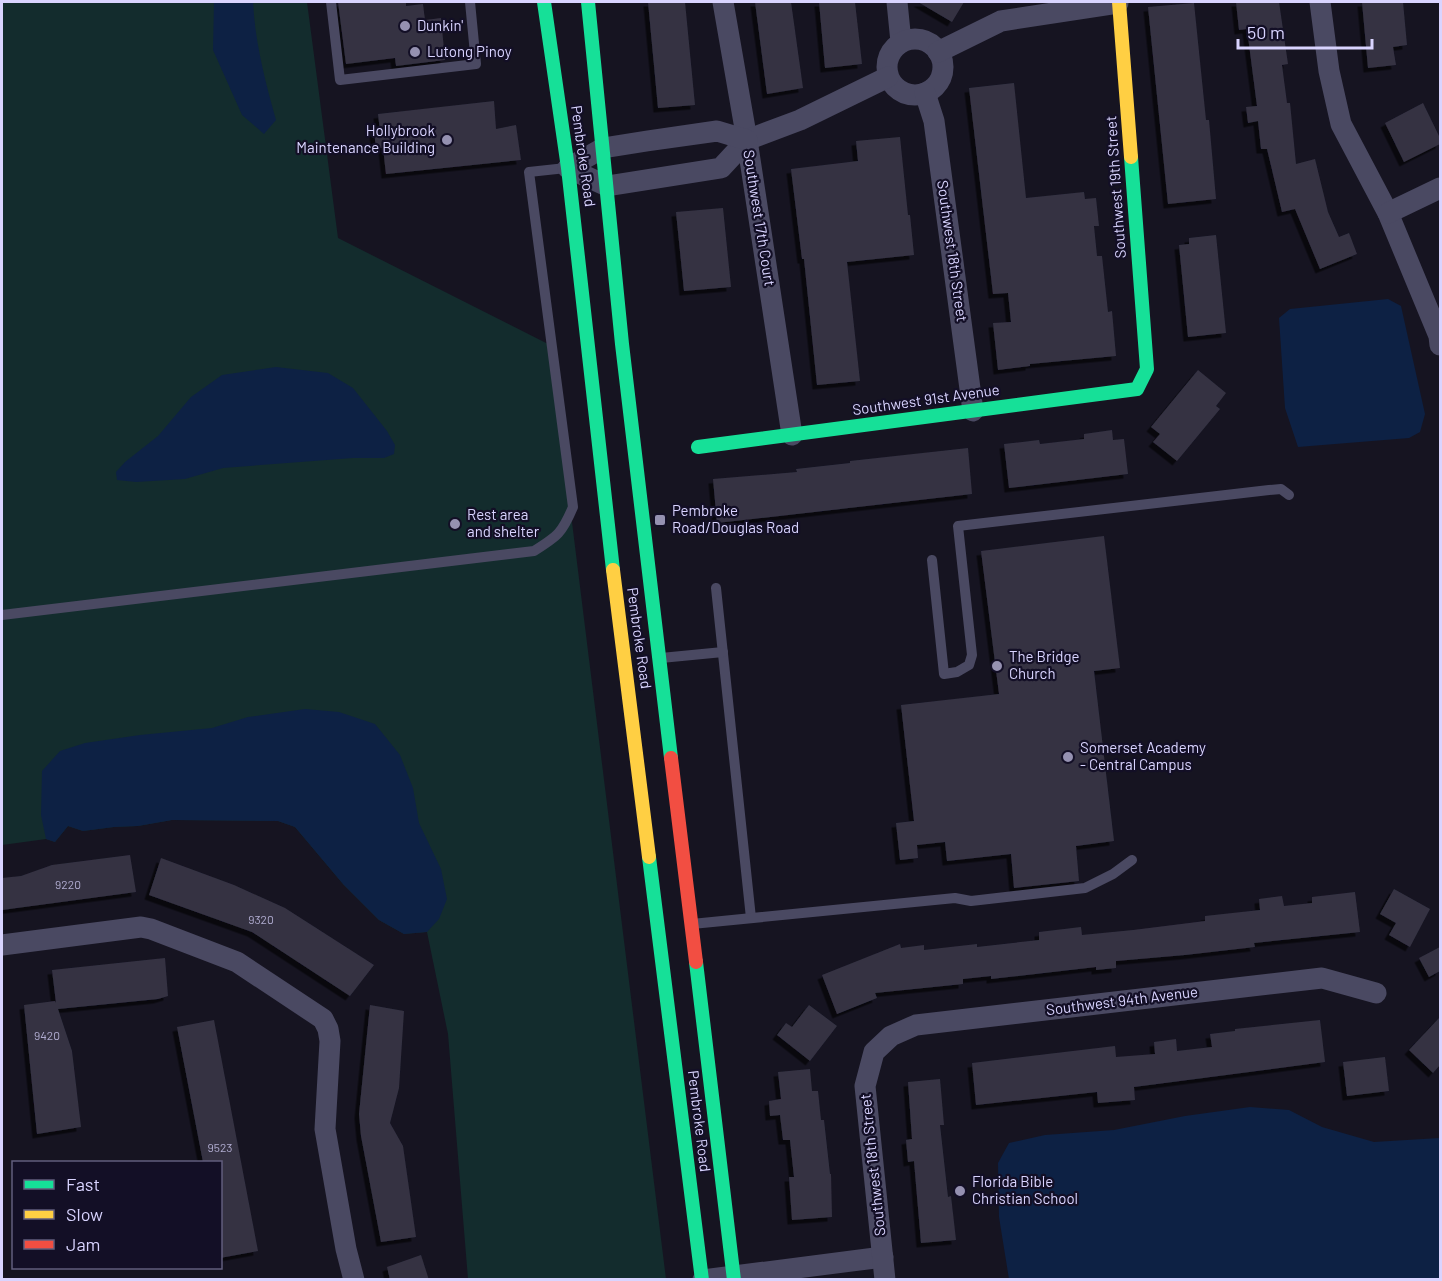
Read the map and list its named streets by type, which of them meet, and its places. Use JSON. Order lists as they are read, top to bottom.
{
  "streets": {
    "main road": ["Pembroke Road", "Southwest 19th Street", "Southwest 91st Avenue"],
    "street": ["Southwest 17th Court", "Southwest 18th Street", "Southwest 94th Avenue"]
  },
  "crossings": [
    ["Southwest 19th Street", "Southwest 91st Avenue"],
    ["Southwest 17th Court", "Southwest 91st Avenue"],
    ["Southwest 18th Street", "Southwest 91st Avenue"],
    ["Southwest 18th Street", "Southwest 94th Avenue"]
  ],
  "places": {
    "other": [
      "Dunkin'",
      "Lutong Pinoy",
      "Hollybrook Maintenance Building",
      "Rest area and shelter",
      "The Bridge Church",
      "Somerset Academy - Central Campus",
      "Florida Bible Christian School"
    ],
    "transit": ["Pembroke Road/Douglas Road"]
  },
  "house_numbers": [
    "9220",
    "9320",
    "9420",
    "9523"
  ],
  "legend": ["Fast", "Slow", "Jam"],
  "scale_bar": "50 m"
}
